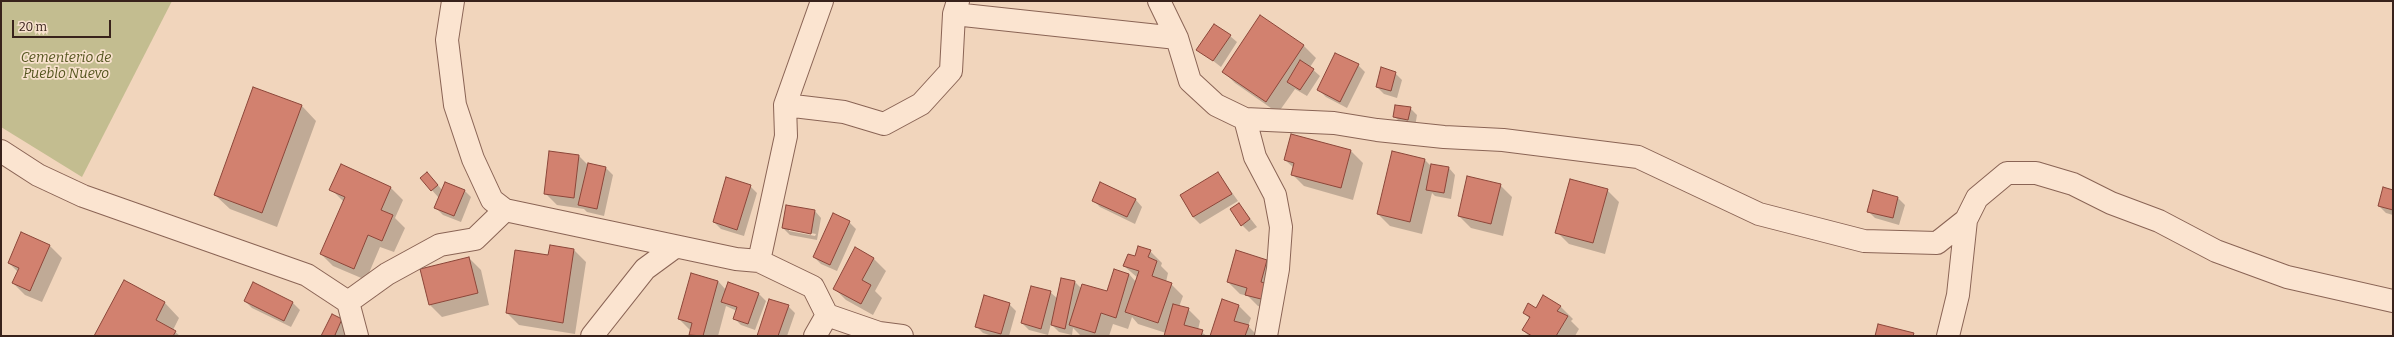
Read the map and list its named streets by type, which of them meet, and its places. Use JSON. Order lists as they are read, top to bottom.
{
  "parks": ["Cementerio de Pueblo Nuevo"],
  "scale_bar": "20 m"
}
